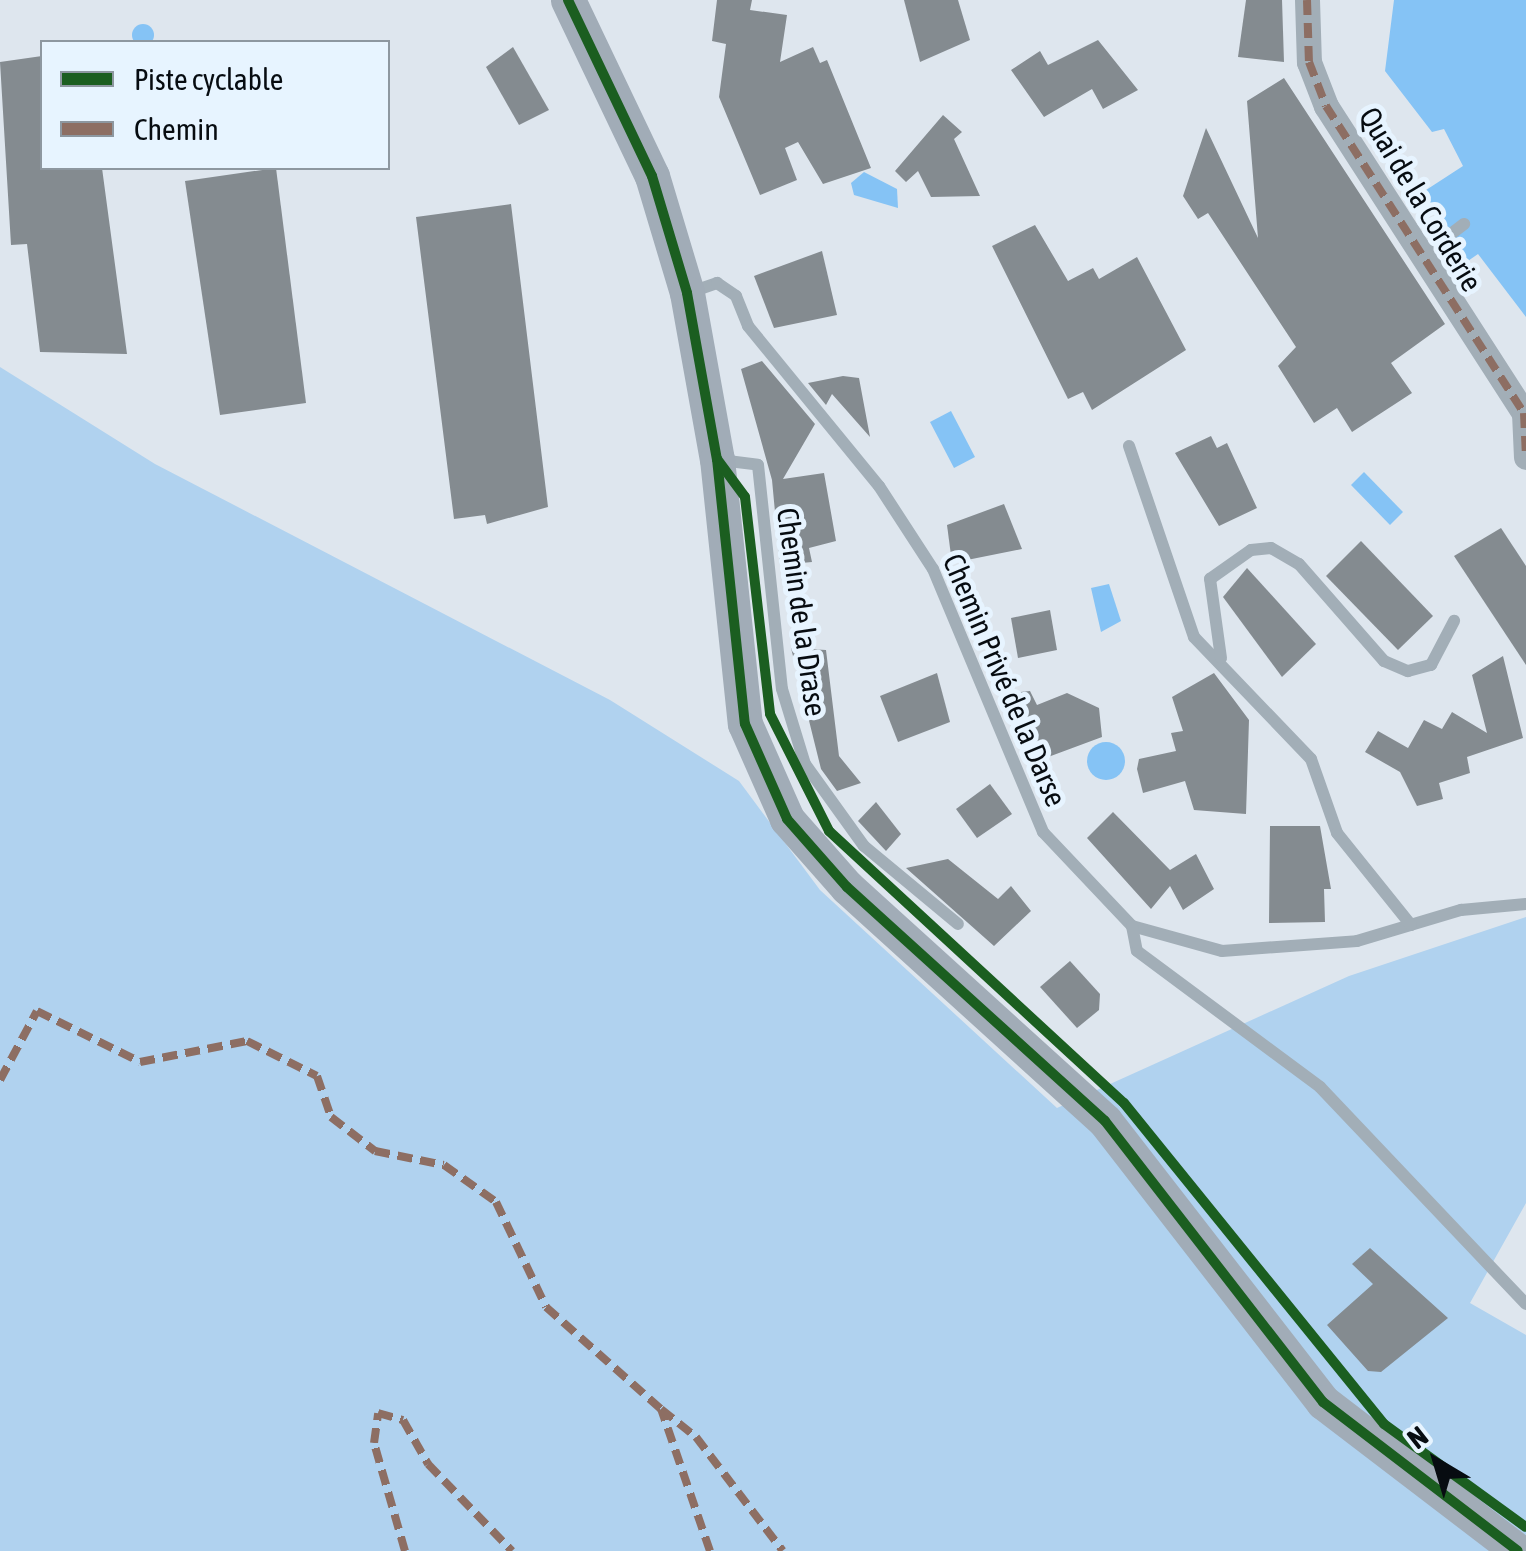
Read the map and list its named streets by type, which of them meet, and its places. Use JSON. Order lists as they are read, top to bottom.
{
  "streets": {
    "street": ["Quai de la Corderie"],
    "lane": ["Chemin de la Drase", "Chemin Privé de la Darse"]
  },
  "legend": ["Piste cyclable", "Chemin"],
  "north": "top left"
}
